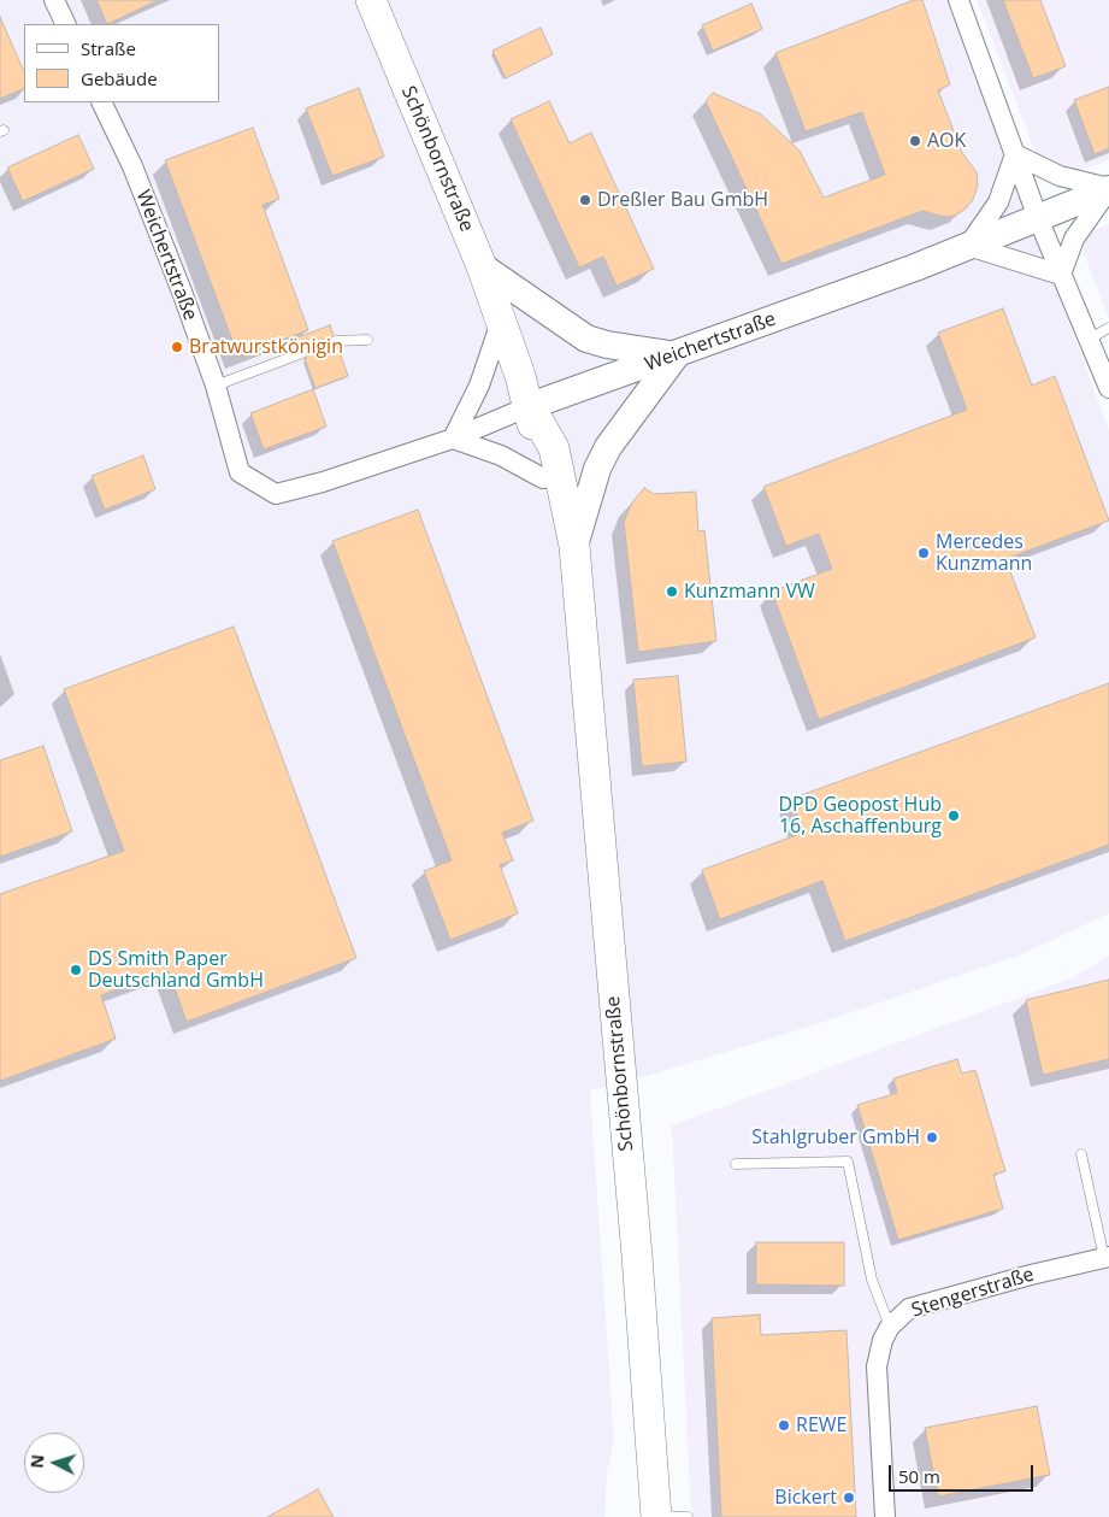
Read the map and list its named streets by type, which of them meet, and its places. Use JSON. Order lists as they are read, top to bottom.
{
  "streets": {
    "main road": ["Schönbornstraße", "Weichertstraße"],
    "street": ["Stengerstraße"]
  },
  "crossings": [
    ["Schönbornstraße", "Weichertstraße"]
  ],
  "places": [
    "AOK",
    "Dreßler Bau GmbH",
    "Bratwurstkönigin",
    "Mercedes Kunzmann",
    "Kunzmann VW",
    "DPD Geopost Hub 16, Aschaffenburg",
    "DS Smith Paper Deutschland GmbH",
    "Stahlgruber GmbH",
    "REWE",
    "Bickert"
  ],
  "legend": ["Straße", "Gebäude"],
  "scale_bar": "50 m",
  "north": "left"
}
